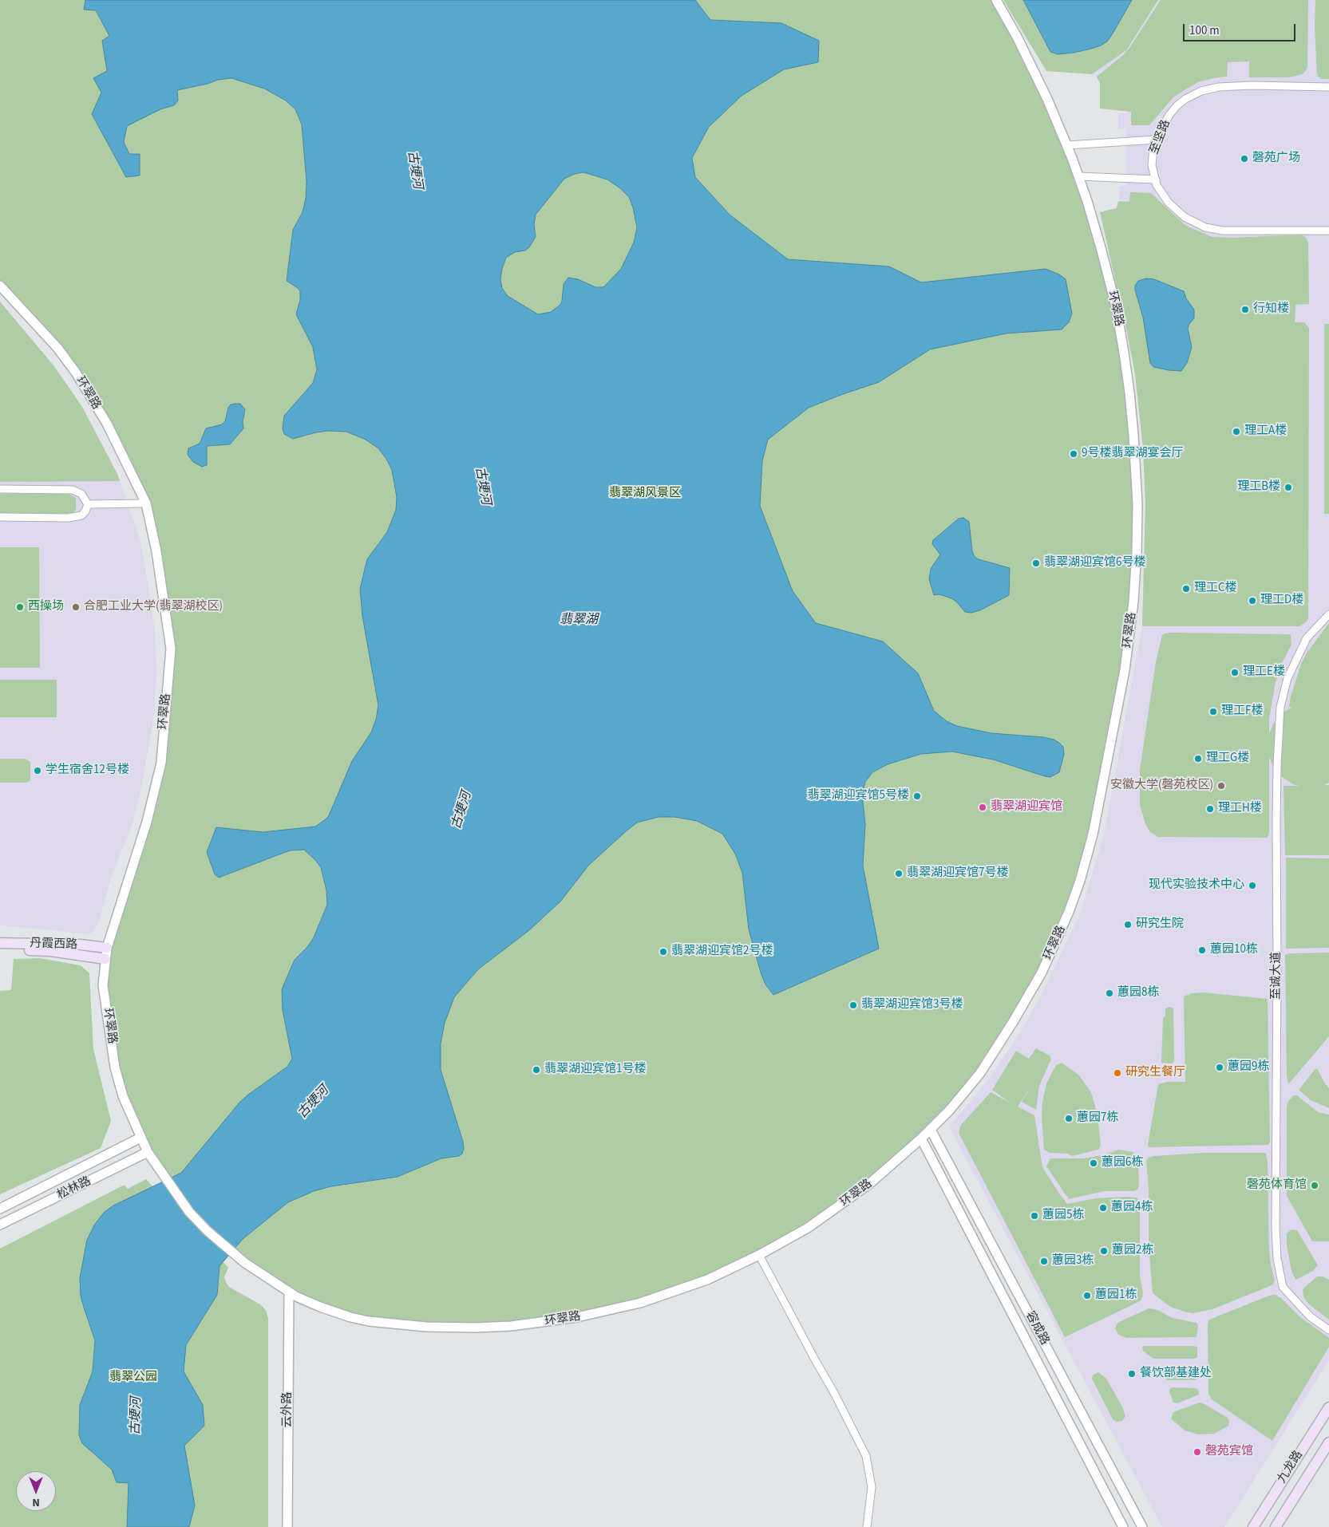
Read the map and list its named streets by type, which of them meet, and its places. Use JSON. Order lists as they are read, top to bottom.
{
  "streets": {
    "main road": ["丹霞西路", "九龙路"],
    "street": [
      "至坚路",
      "环翠路",
      "至诚大道",
      "松林路",
      "容成路",
      "云外路"
    ]
  },
  "crossings": [
    ["环翠路", "丹霞西路"],
    ["环翠路", "松林路"],
    ["环翠路", "容成路"],
    ["环翠路", "云外路"]
  ],
  "water": ["古埂河", "翡翠湖"],
  "parks": ["翡翠湖风景区", "翡翠公园"],
  "places": [
    "磬苑广场",
    "行知楼",
    "理工A楼",
    "9号楼翡翠湖宴会厅",
    "理工B楼",
    "翡翠湖迎宾馆6号楼",
    "理工C楼",
    "理工D楼",
    "西操场",
    "合肥工业大学(翡翠湖校区)",
    "理工E楼",
    "理工F楼",
    "理工G楼",
    "学生宿舍12号楼",
    "安徽大学(磬苑校区)",
    "翡翠湖迎宾馆5号楼",
    "翡翠湖迎宾馆",
    "理工H楼",
    "翡翠湖迎宾馆7号楼",
    "现代实验技术中心",
    "研究生院",
    "蕙园10栋",
    "翡翠湖迎宾馆2号楼",
    "蕙园8栋",
    "翡翠湖迎宾馆3号楼",
    "蕙园9栋",
    "翡翠湖迎宾馆1号楼",
    "研究生餐厅",
    "蕙园7栋",
    "蕙园6栋",
    "磬苑体育馆",
    "蕙园4栋",
    "蕙园5栋",
    "蕙园2栋",
    "蕙园3栋",
    "蕙园1栋",
    "餐饮部基建处",
    "磬苑宾馆"
  ],
  "scale_bar": "100 m",
  "north": "bottom"
}
